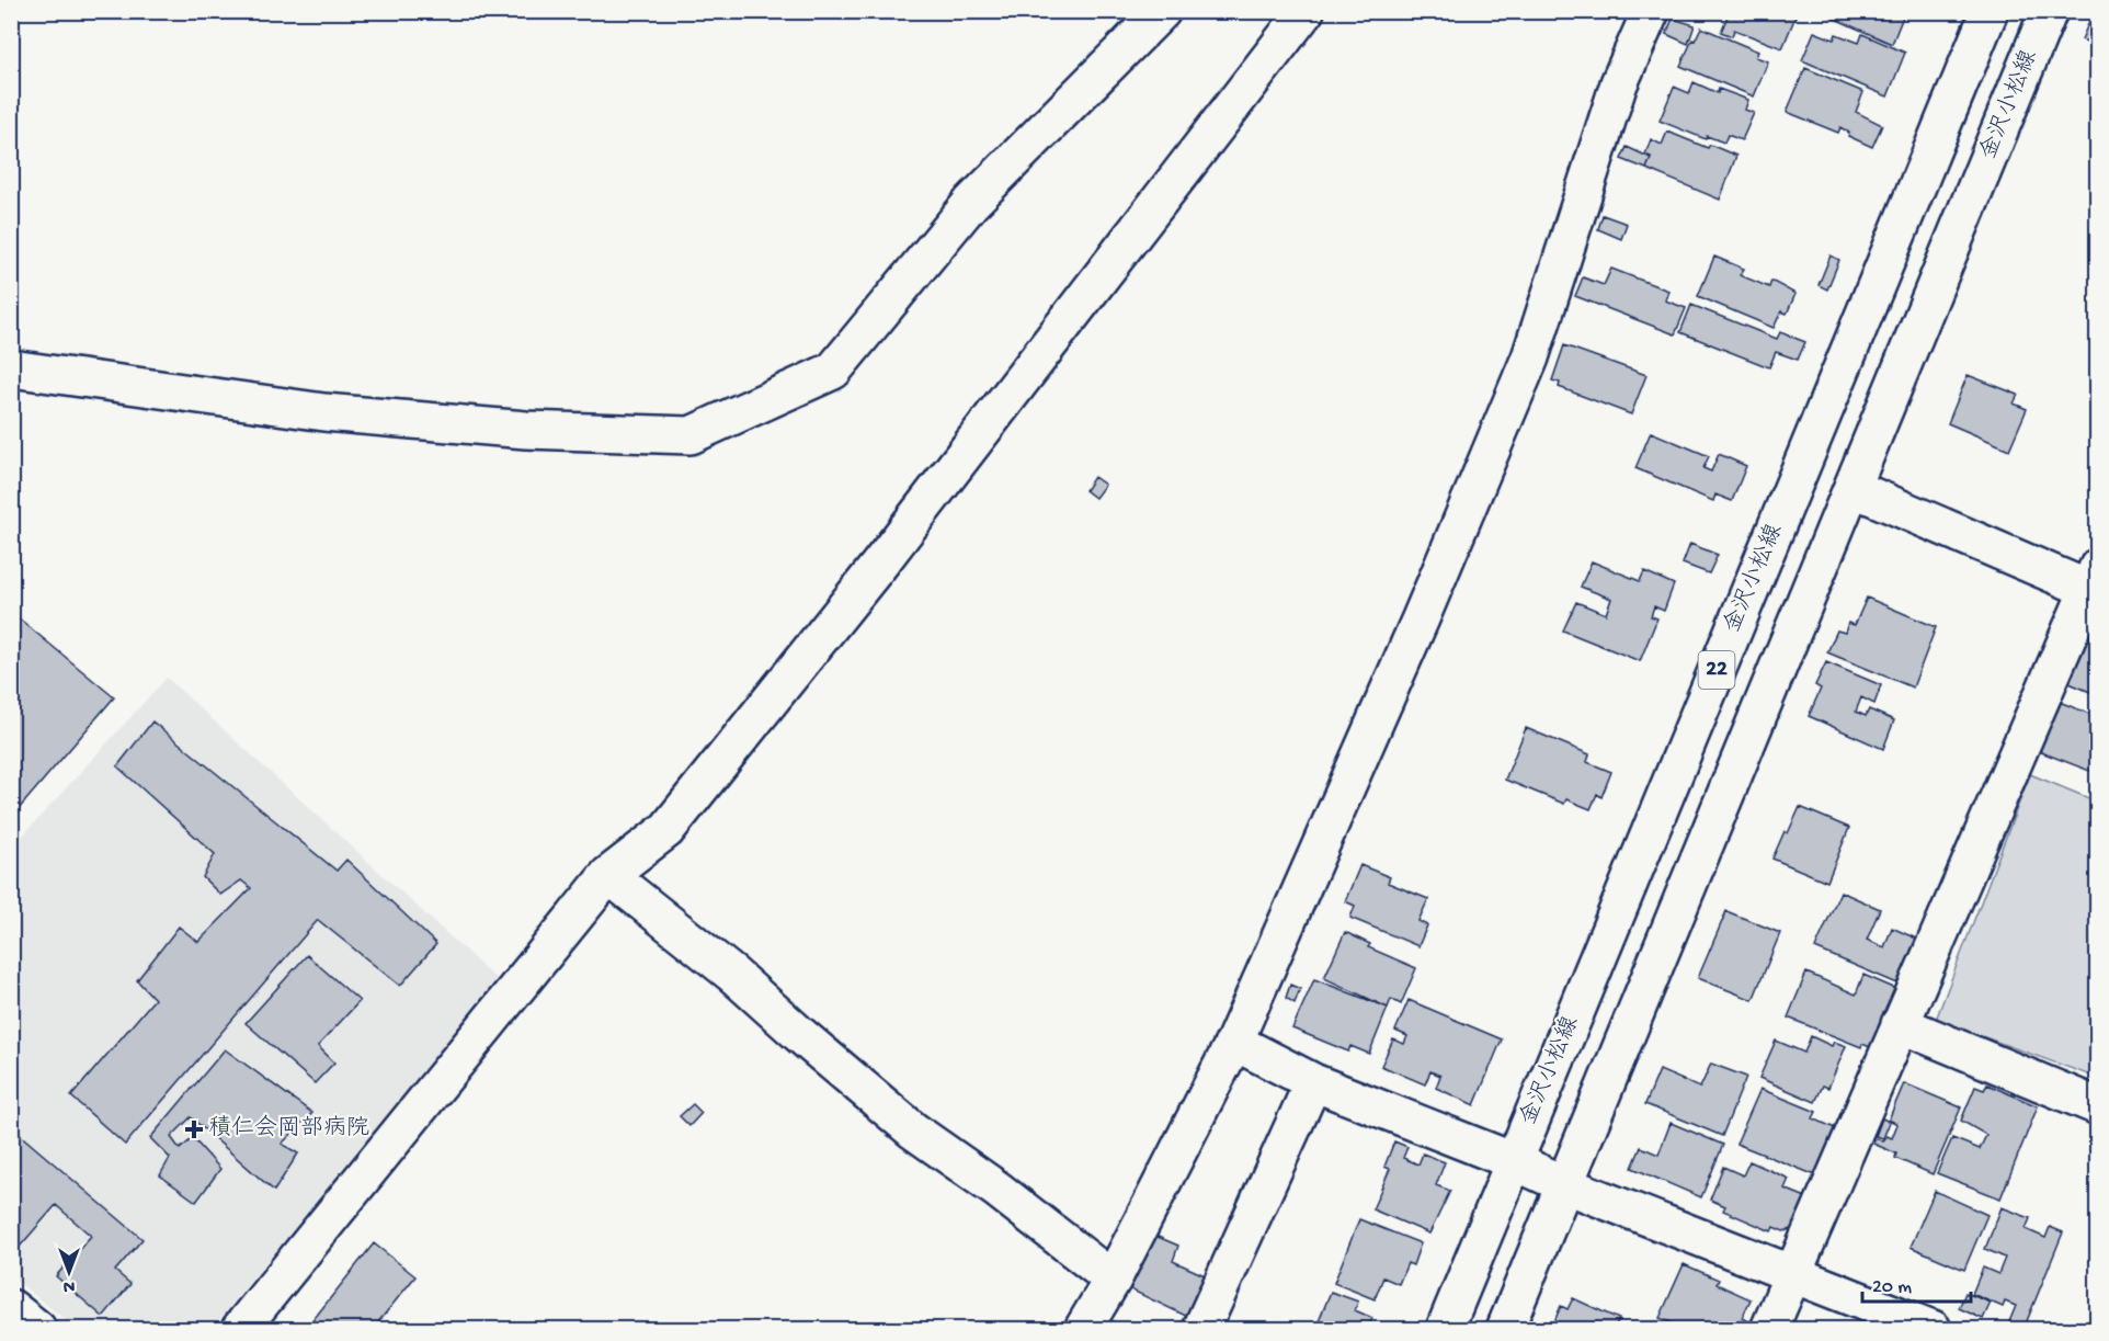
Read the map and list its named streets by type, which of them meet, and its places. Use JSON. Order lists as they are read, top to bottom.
{
  "streets": {
    "street": ["金沢小松線", "22"]
  },
  "places": {
    "health": ["積仁会岡部病院"]
  },
  "scale_bar": "20 m",
  "north": "bottom"
}
